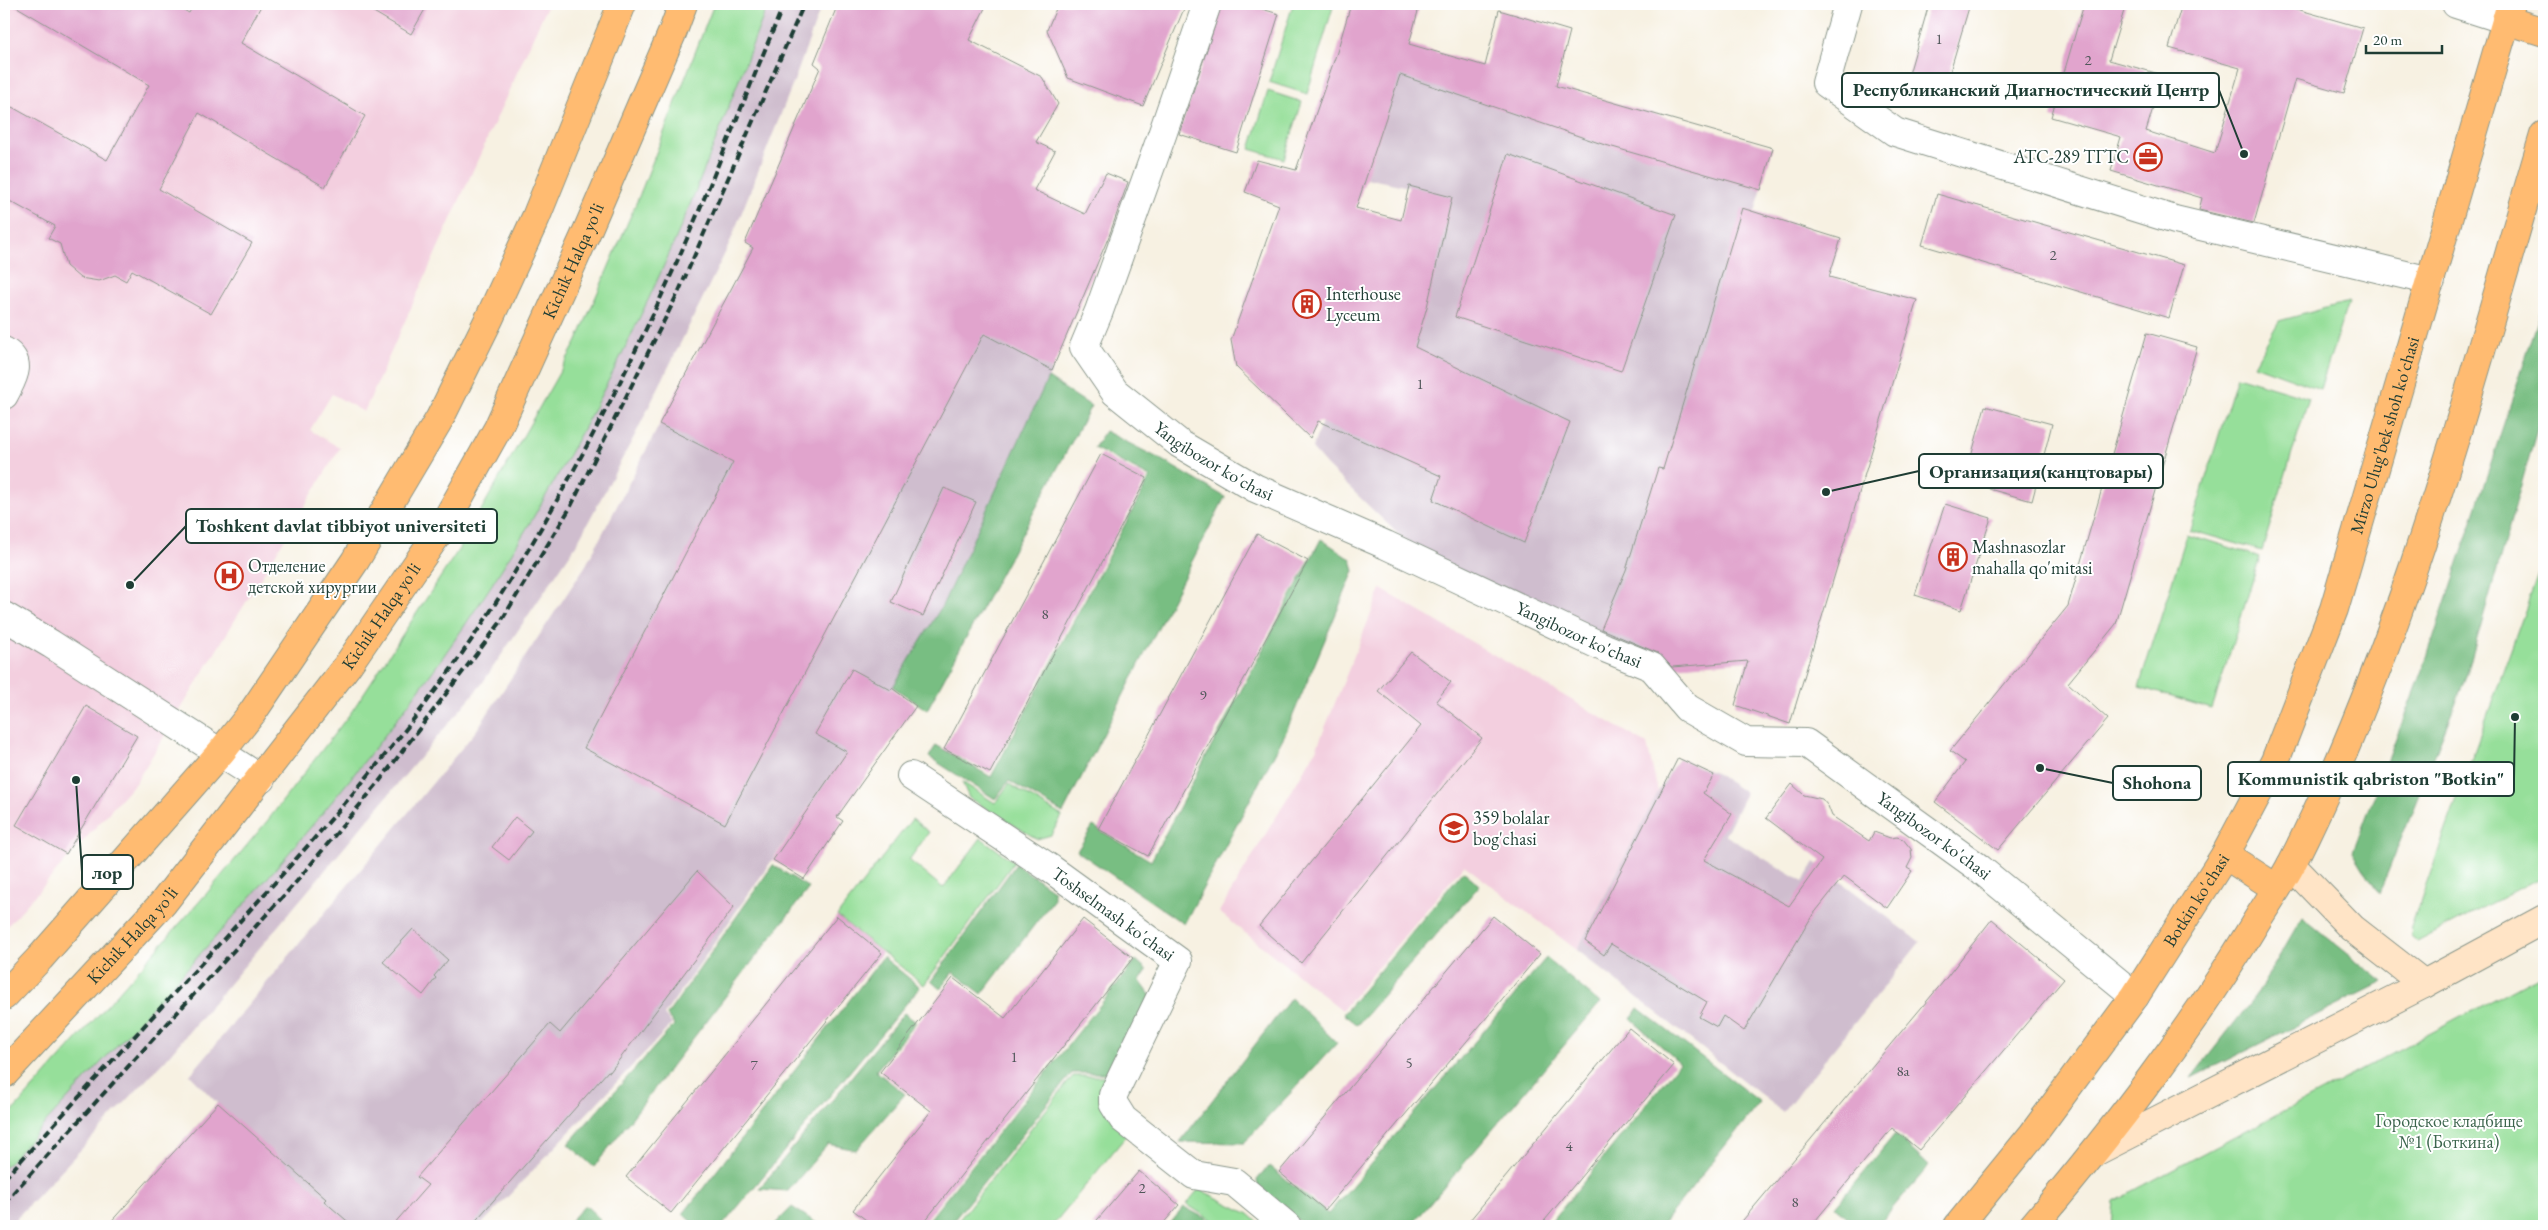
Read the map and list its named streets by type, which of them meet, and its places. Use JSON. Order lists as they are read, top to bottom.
{
  "streets": {
    "main road": ["Kichik Halqa yo'li", "Mirzo Ulug'bek shoh ko'chasi", "Botkin ko'chasi"],
    "street": ["Yangibozor ko'chasi", "Toshselmash ko'chasi"]
  },
  "crossings": [
    ["Mirzo Ulug'bek shoh ko'chasi", "Botkin ko'chasi"],
    ["Yangibozor ko'chasi", "Botkin ko'chasi"]
  ],
  "parks": ["Городское кладбище №1 (Боткина)"],
  "places": {
    "other": [
      "Республиканский Диагностический Центр",
      "Организация(канцтовары)",
      "Toshkent davlat tibbiyot universiteti",
      "Kommunistik qabriston \"Botkin\"",
      "Shohona",
      "лор"
    ],
    "office": ["АТС-289 ТГТС"],
    "building": ["Interhouse Lyceum", "Mashnasozlar mahalla qo'mitasi"],
    "hospital": ["Отделение детской хирургии"],
    "school or university": ["359 bolalar bog'chasi"]
  },
  "house_numbers": [
    "1",
    "2",
    "2",
    "1",
    "8",
    "9",
    "1",
    "5",
    "7",
    "8a",
    "4",
    "2",
    "8"
  ],
  "scale_bar": "20 m"
}
